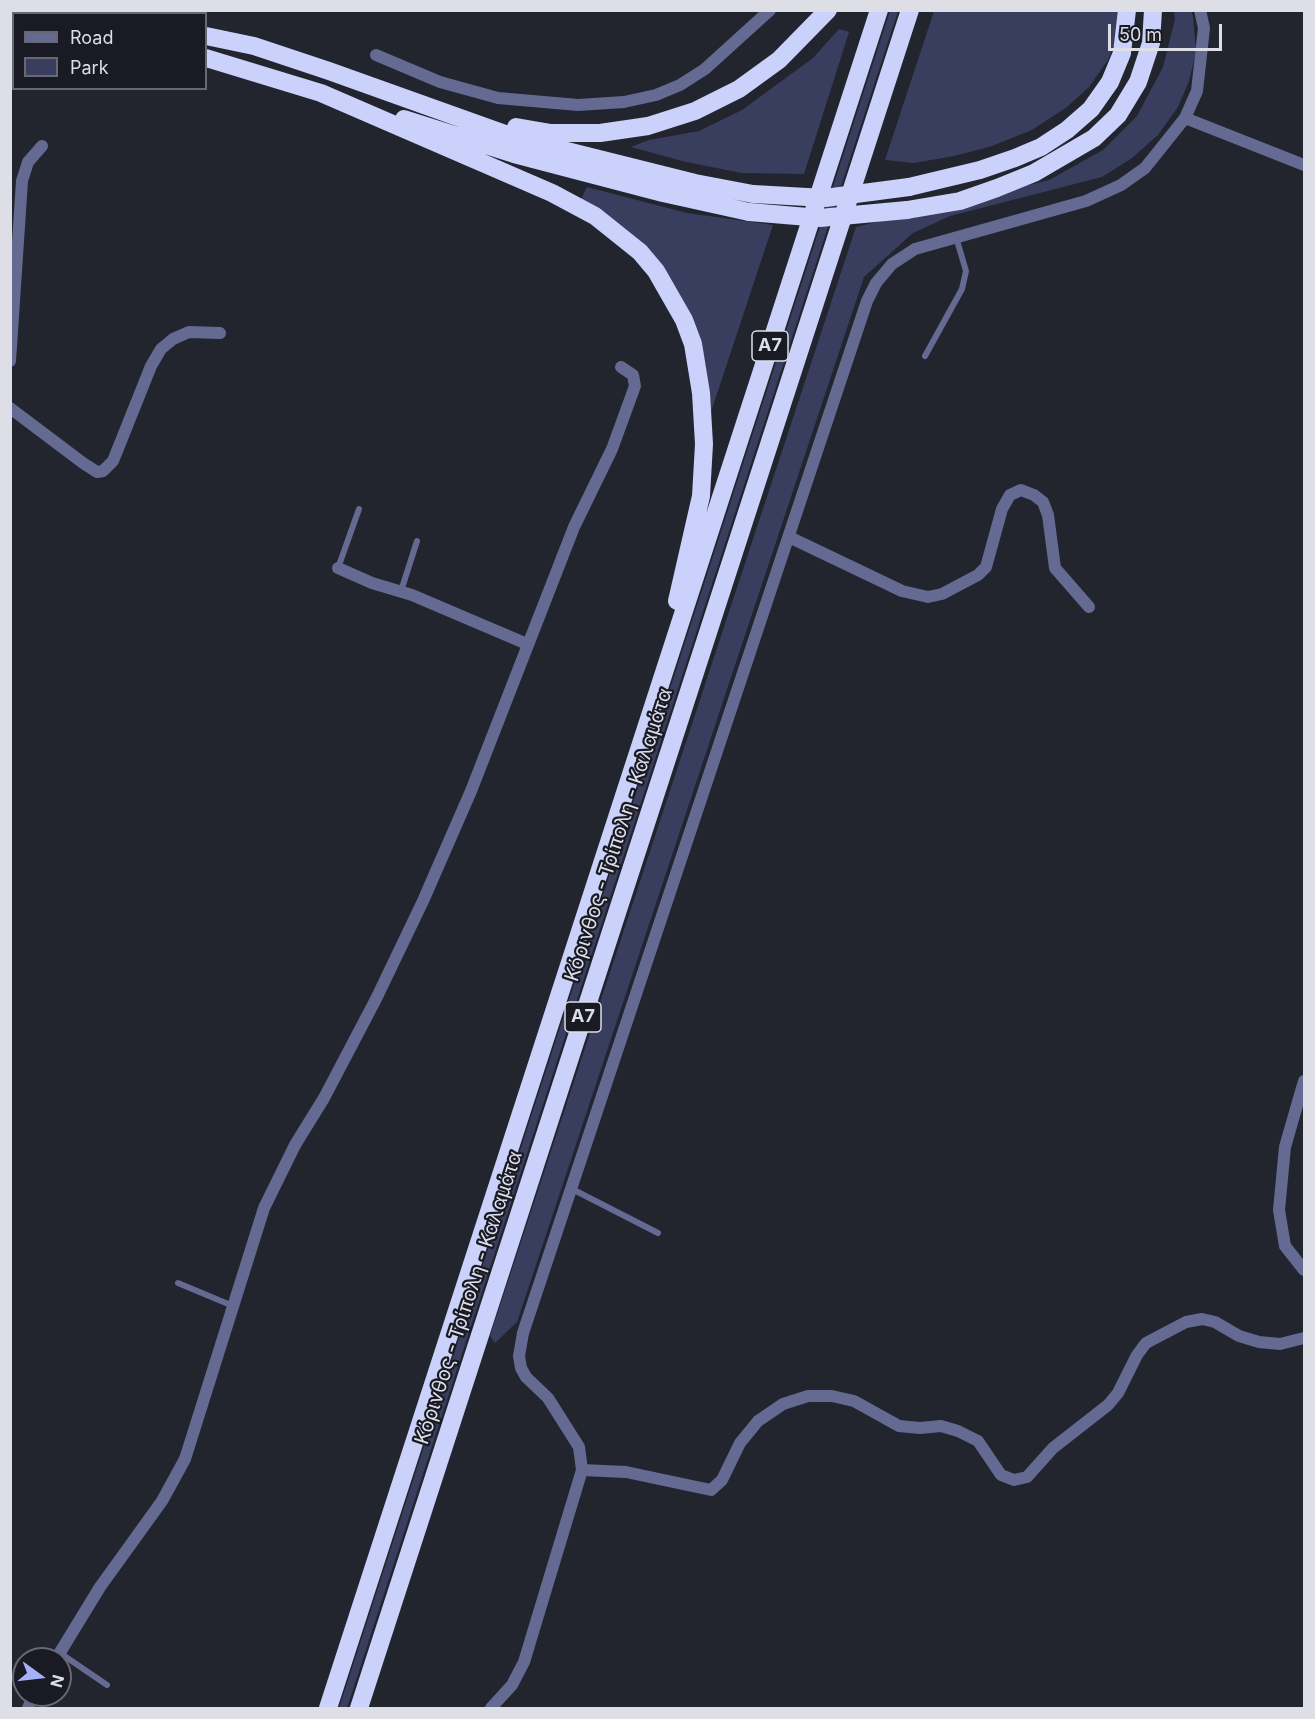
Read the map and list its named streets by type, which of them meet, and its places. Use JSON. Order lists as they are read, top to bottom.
{
  "streets": {
    "highway": ["Α7", "Κόρινθος - Τρίπολη - Καλαμάτα"]
  },
  "legend": ["Road", "Park"],
  "scale_bar": "50 m",
  "north": "right"
}
